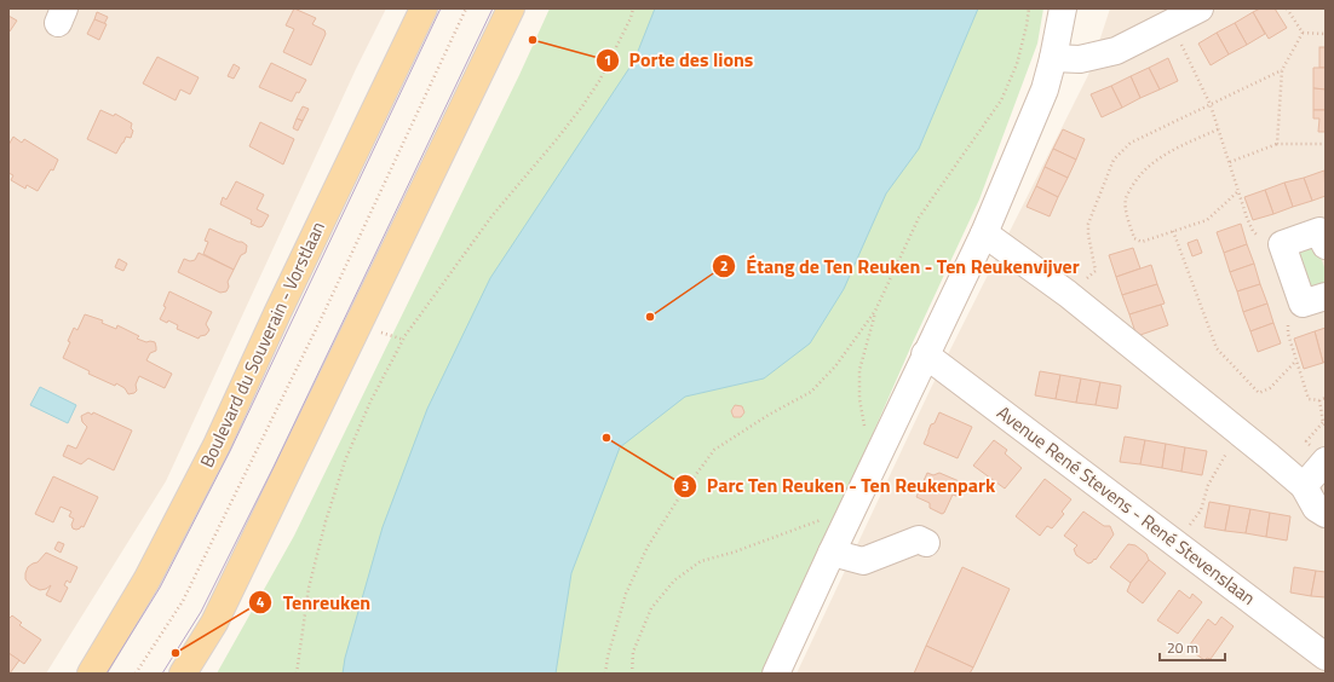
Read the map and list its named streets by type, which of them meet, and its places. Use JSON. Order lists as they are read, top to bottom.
{
  "streets": {
    "main road": ["Boulevard du Souverain - Vorstlaan"],
    "street": ["Avenue René Stevens - René Stevenslaan"]
  },
  "places": [
    "Porte des lions",
    "Étang de Ten Reuken - Ten Reukenvijver",
    "Parc Ten Reuken - Ten Reukenpark",
    "Tenreuken"
  ],
  "scale_bar": "20 m"
}
